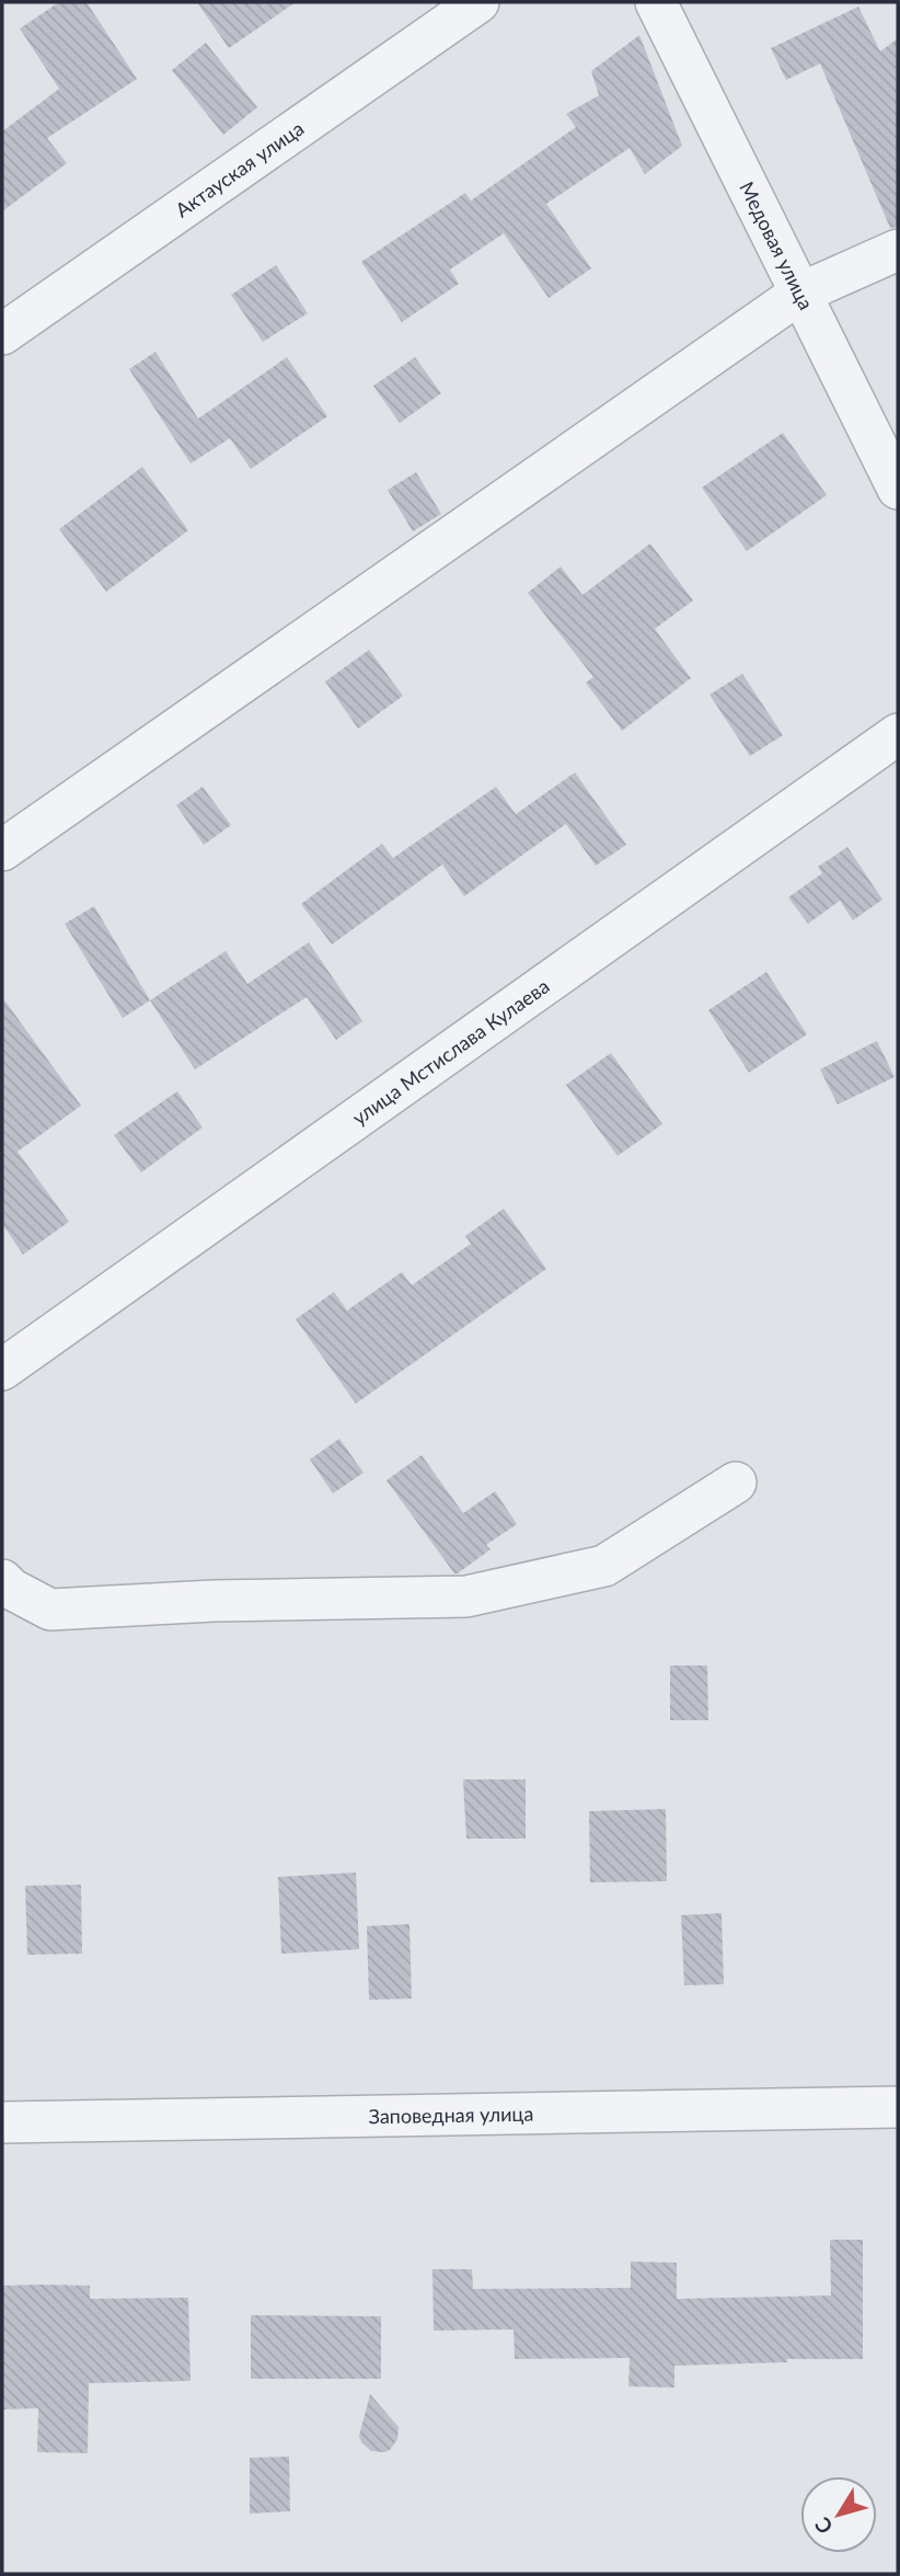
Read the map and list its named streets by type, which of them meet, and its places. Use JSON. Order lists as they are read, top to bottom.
{
  "streets": {
    "street": [
      "Актауская улица",
      "Медовая улица",
      "улица Мстислава Кулаева",
      "Заповедная улица"
    ]
  },
  "north": "bottom left"
}
